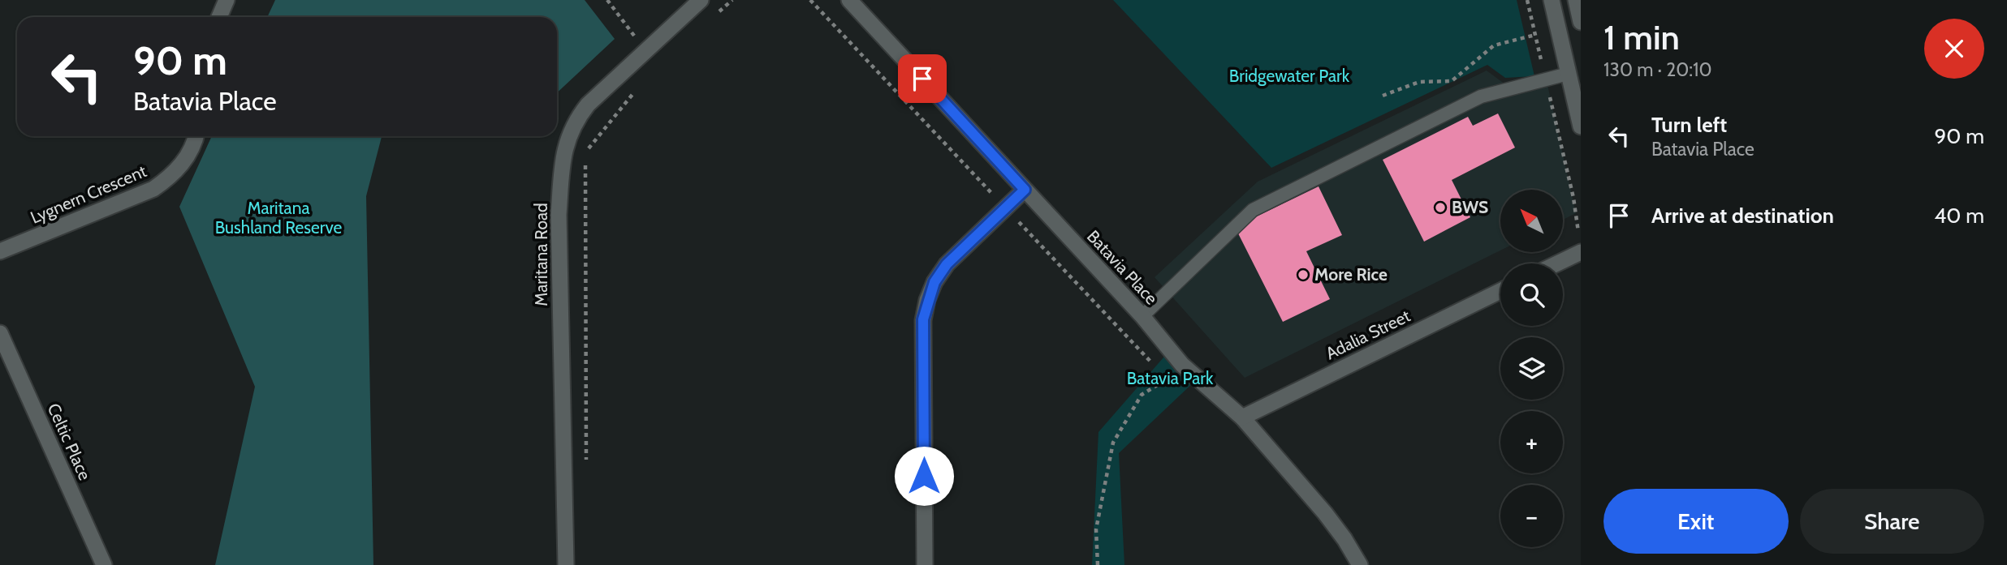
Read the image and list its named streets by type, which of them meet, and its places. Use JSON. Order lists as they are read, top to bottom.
{
  "streets": {
    "street": [
      "Lygnern Crescent",
      "Maritana Road",
      "Batavia Place",
      "Adalia Street",
      "Celtic Place"
    ]
  },
  "crossings": [
    ["Batavia Place", "Adalia Street"]
  ],
  "parks": ["Bridgewater Park", "Maritana Bushland Reserve", "Batavia Park"],
  "places": ["BWS", "More Rice"],
  "north": "top left",
  "page": {
    "heading": ["1 min", "130 m · 20:10"],
    "turn": ["90 m", "Batavia Place"],
    "list": [
      {
        "name": "Turn left",
        "note": "Batavia Place",
        "value": "90 m"
      },
      {
        "name": "Arrive at destination",
        "value": "40 m"
      }
    ],
    "map_buttons": ["+", "−"],
    "buttons": ["Exit", "Share"]
  }
}
